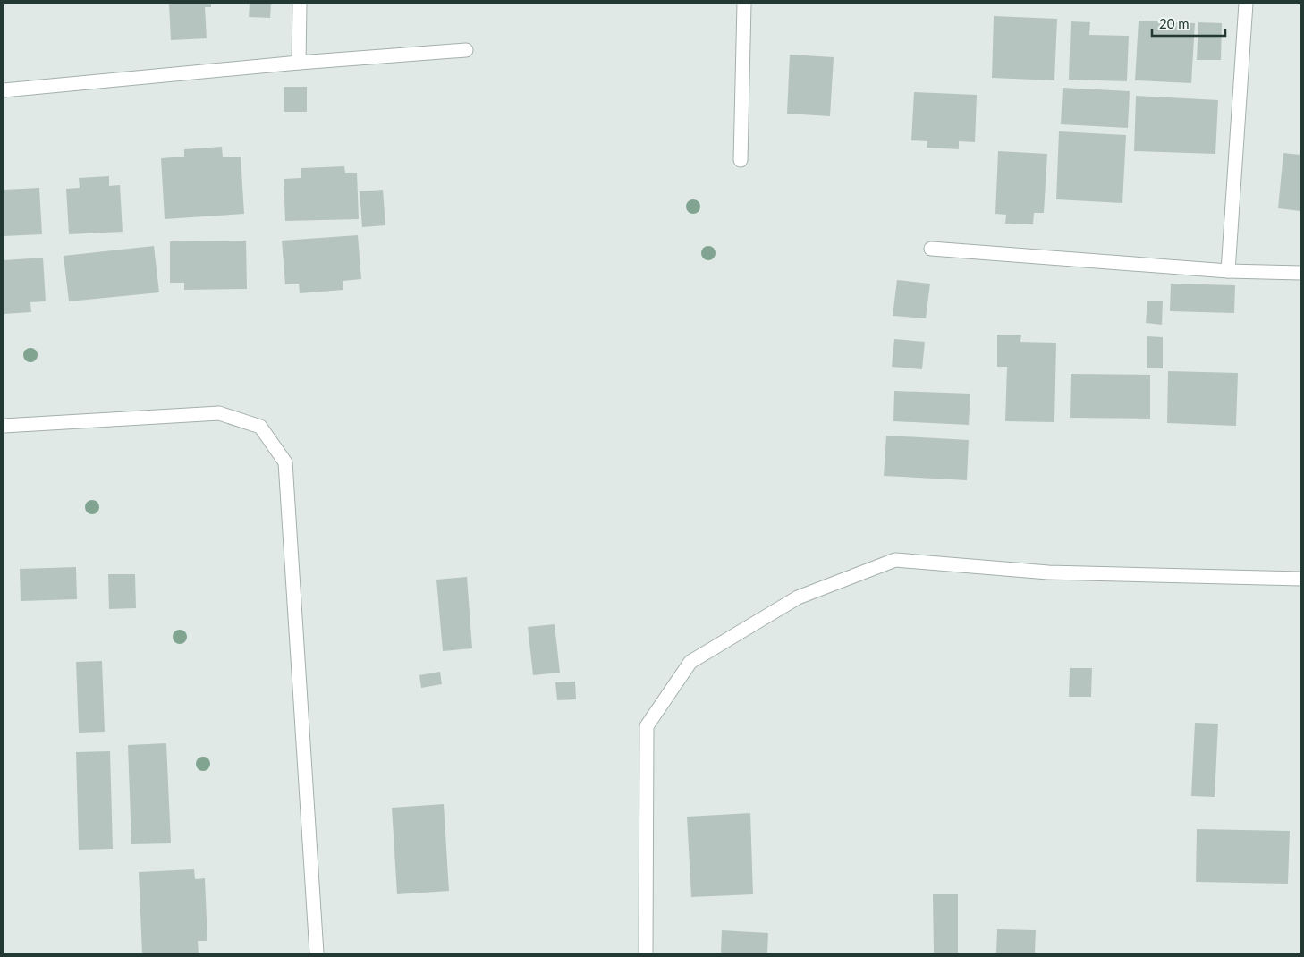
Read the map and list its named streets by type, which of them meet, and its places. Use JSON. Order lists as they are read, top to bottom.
{
  "scale_bar": "20 m"
}
